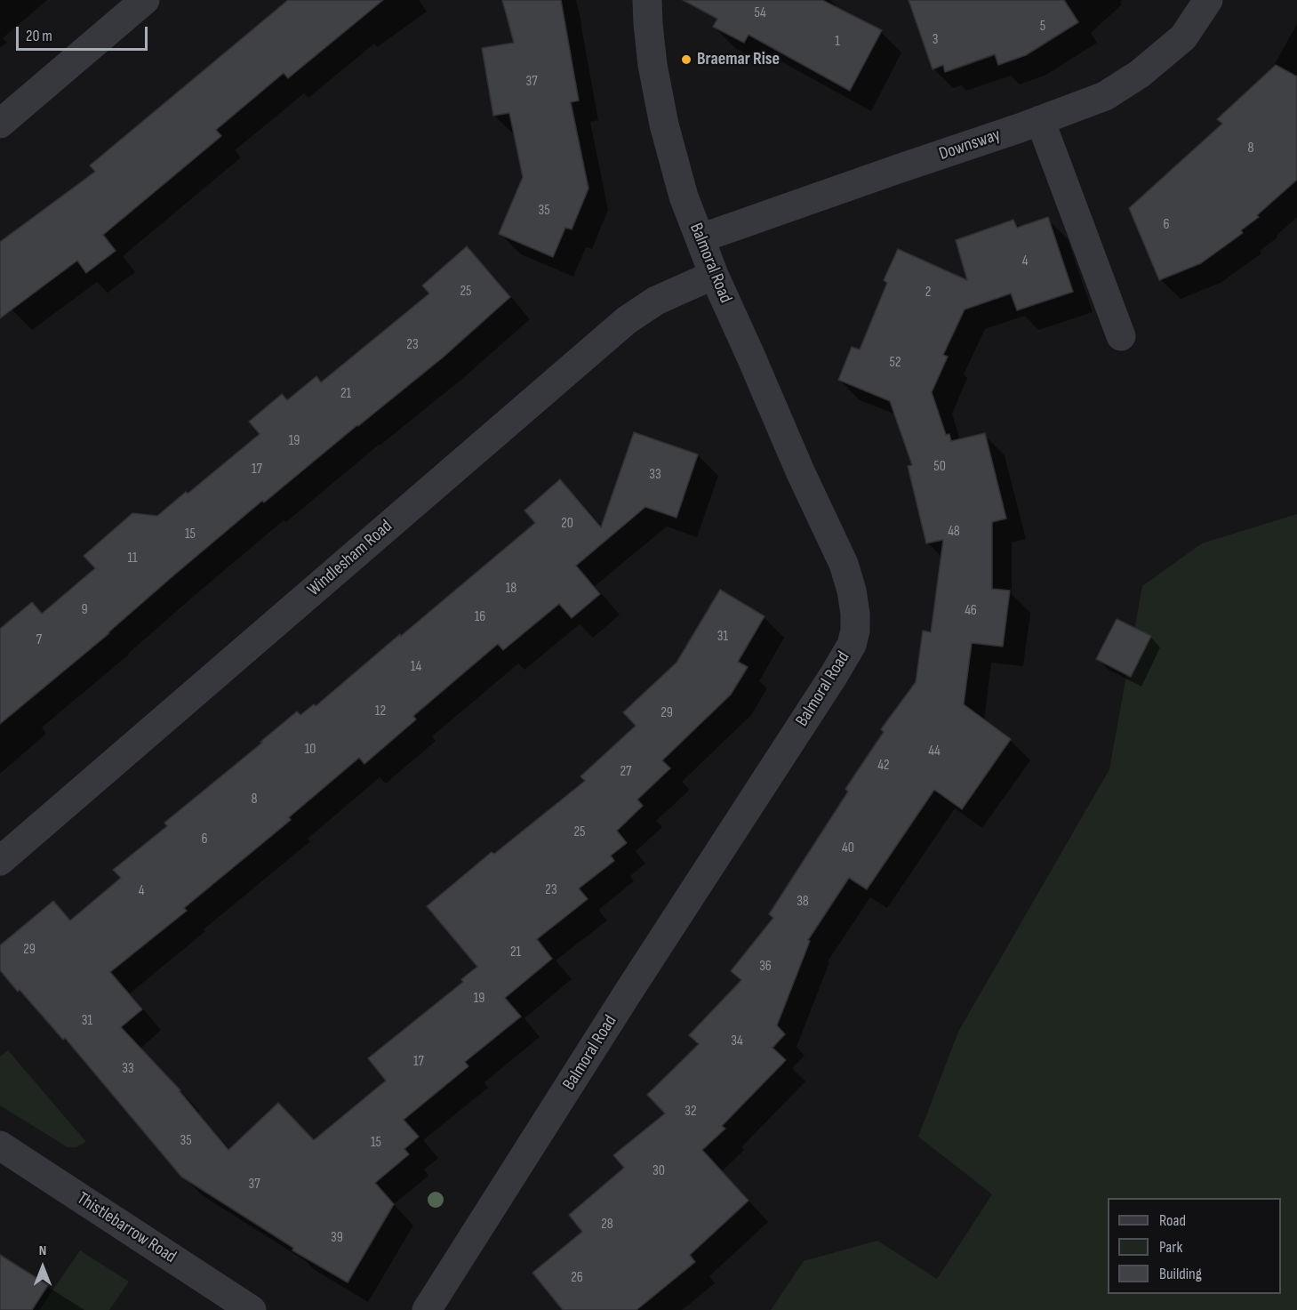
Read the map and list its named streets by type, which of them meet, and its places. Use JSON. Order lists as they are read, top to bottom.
{
  "streets": {
    "street": [
      "Downsway",
      "Balmoral Road",
      "Windlesham Road",
      "Thistlebarrow Road"
    ]
  },
  "crossings": [
    ["Downsway", "Balmoral Road"],
    ["Balmoral Road", "Windlesham Road"]
  ],
  "places": ["Braemar Rise"],
  "house_numbers": [
    "54",
    "5",
    "3",
    "1",
    "37",
    "8",
    "35",
    "6",
    "4",
    "25",
    "2",
    "23",
    "52",
    "21",
    "19",
    "50",
    "17",
    "33",
    "20",
    "48",
    "15",
    "11",
    "18",
    "9",
    "46",
    "16",
    "31",
    "7",
    "14",
    "12",
    "29",
    "10",
    "44",
    "42",
    "27",
    "8",
    "25",
    "6",
    "40",
    "23",
    "4",
    "38",
    "29",
    "21",
    "36",
    "19",
    "31",
    "34",
    "17",
    "33",
    "32",
    "35",
    "15",
    "30",
    "37",
    "28",
    "39",
    "26"
  ],
  "legend": ["Road", "Park", "Building"],
  "scale_bar": "20 m",
  "north": "top"
}
